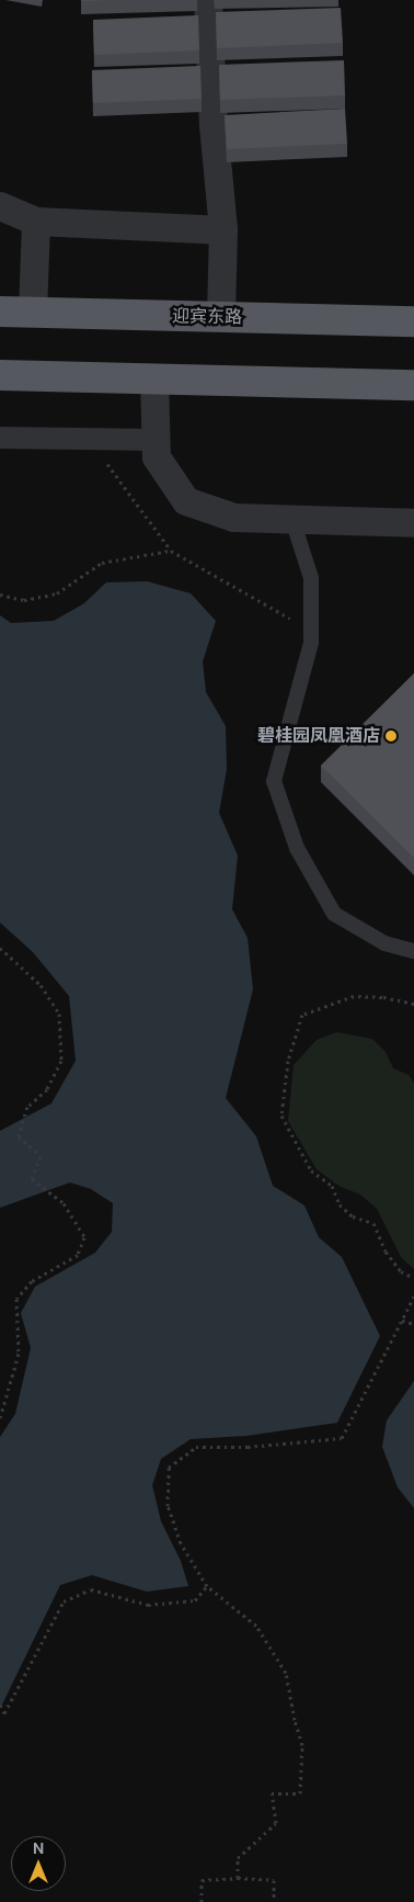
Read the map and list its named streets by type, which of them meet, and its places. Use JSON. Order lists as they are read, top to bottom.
{
  "streets": {
    "highway": ["迎宾东路"]
  },
  "places": ["碧桂园凤凰酒店"],
  "north": "top"
}
